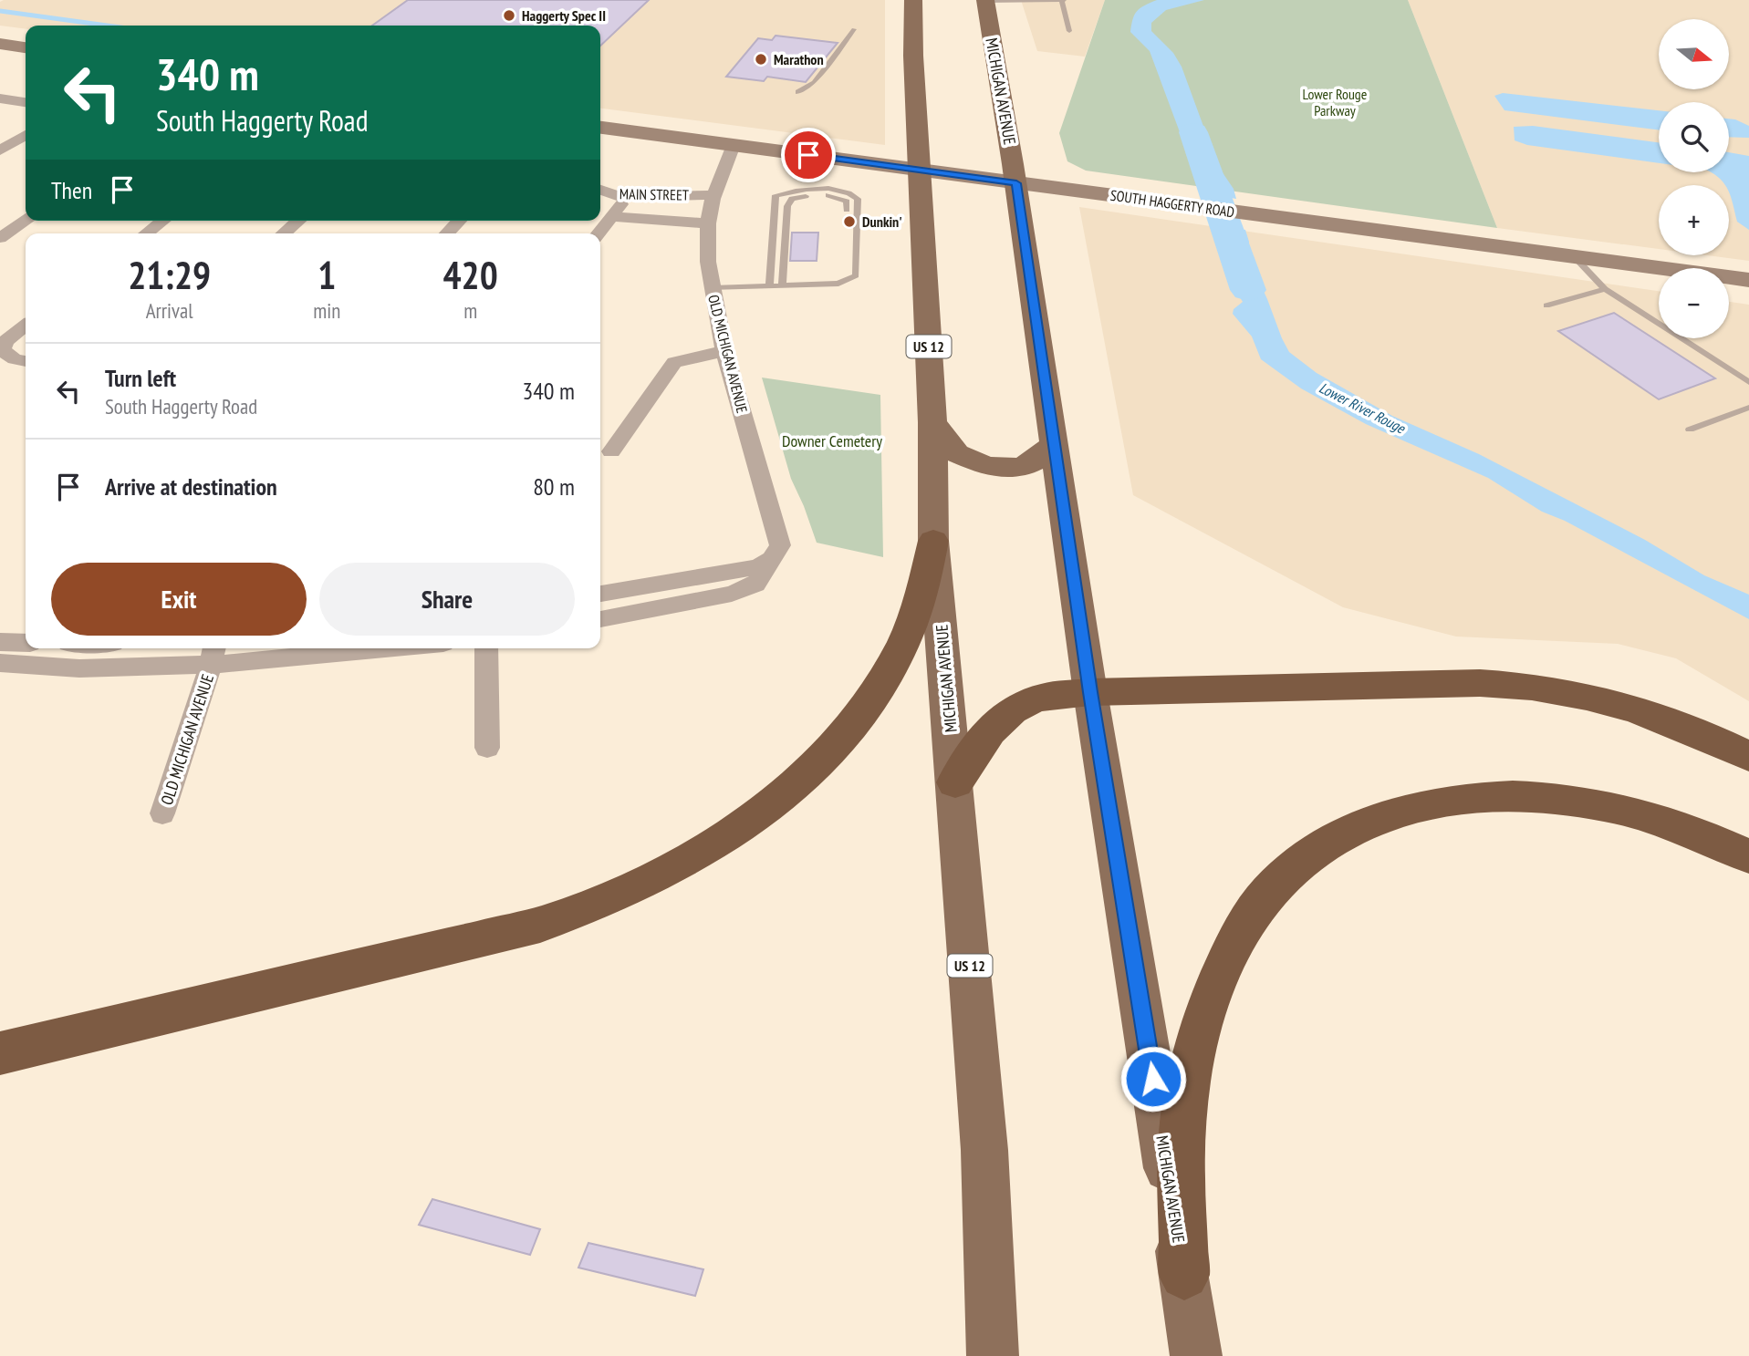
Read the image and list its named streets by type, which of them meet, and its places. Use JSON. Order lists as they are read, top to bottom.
{
  "streets": {
    "main road": ["MICHIGAN AVENUE", "SOUTH HAGGERTY ROAD", "US 12"],
    "street": ["MAIN STREET", "OLD MICHIGAN AVENUE"]
  },
  "crossings": [
    ["MICHIGAN AVENUE", "SOUTH HAGGERTY ROAD"],
    ["MAIN STREET", "OLD MICHIGAN AVENUE"],
    ["SOUTH HAGGERTY ROAD", "OLD MICHIGAN AVENUE"]
  ],
  "water": ["Lower River Rouge"],
  "parks": ["Lower Rouge Parkway", "Downer Cemetery"],
  "places": ["Haggerty Spec II", "Marathon", "Dunkin'"],
  "north": "right",
  "page": {
    "map_buttons": ["+", "−"],
    "turn": ["340 m", "South Haggerty Road"],
    "then": "Then",
    "eta": [
      "21:29",
      "Arrival",
      "1",
      "min",
      "420",
      "m"
    ],
    "list": [
      {
        "name": "Turn left",
        "note": "South Haggerty Road",
        "value": "340 m"
      },
      {
        "name": "Arrive at destination",
        "value": "80 m"
      }
    ],
    "buttons": ["Exit", "Share"]
  }
}
